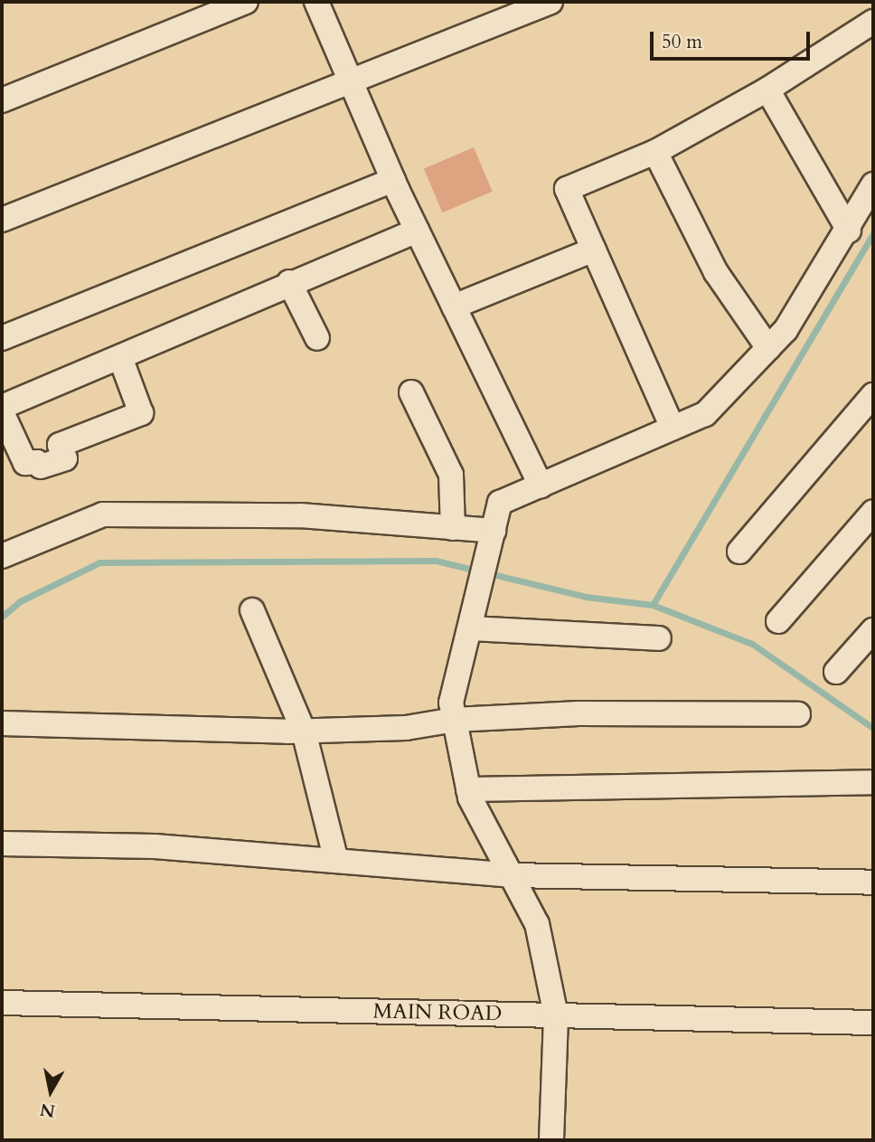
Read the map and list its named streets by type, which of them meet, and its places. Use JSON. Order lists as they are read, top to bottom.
{
  "streets": {
    "street": ["MAIN ROAD"]
  },
  "scale_bar": "50 m",
  "north": "bottom"
}
